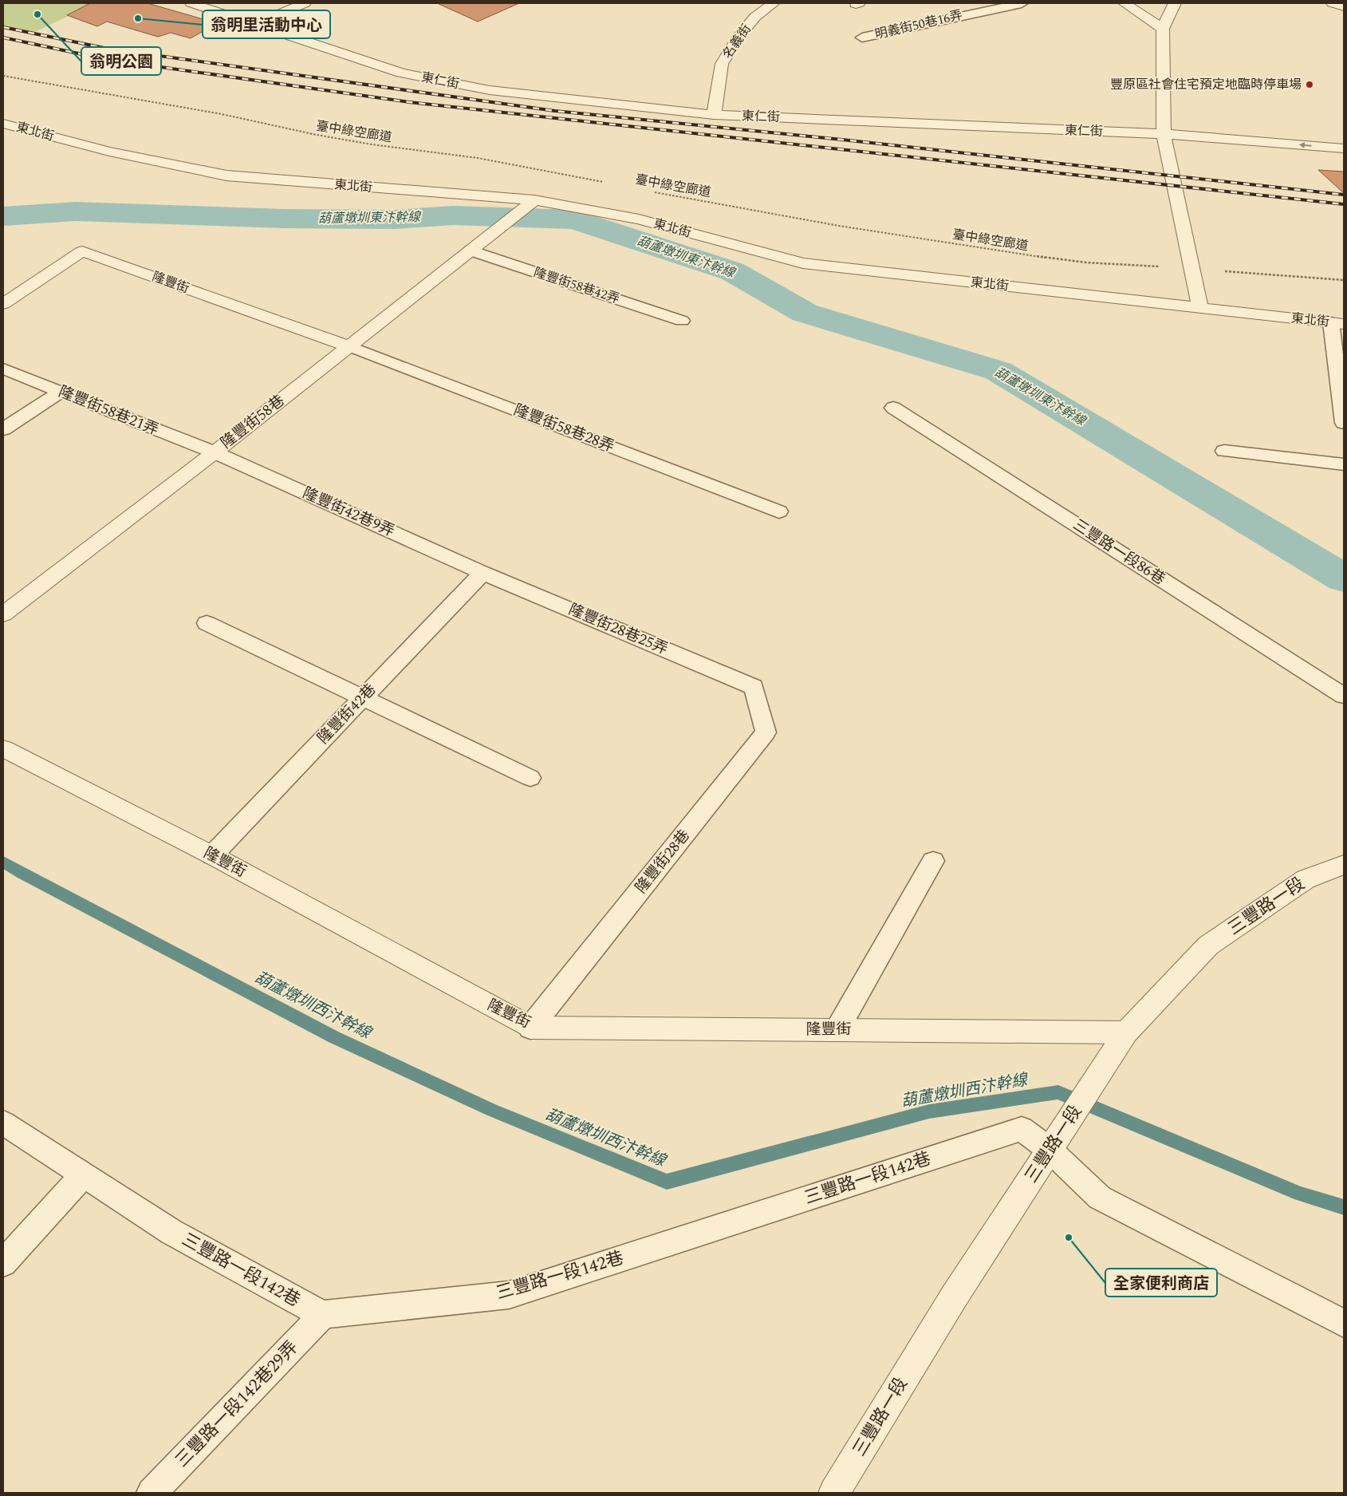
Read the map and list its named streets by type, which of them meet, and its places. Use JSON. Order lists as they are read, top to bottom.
{
  "streets": {
    "street": [
      "名義街",
      "東仁街",
      "東北街",
      "隆豐街",
      "隆豐街58巷",
      "三豐路一段"
    ],
    "lane": [
      "明義街50巷16弄",
      "隆豐街58巷42弄",
      "隆豐街58巷21弄",
      "隆豐街58巷28弄",
      "隆豐街42巷9弄",
      "三豐路一段86巷",
      "隆豐街28巷25弄",
      "隆豐街42巷",
      "隆豐街28巷",
      "三豐路一段142巷",
      "三豐路一段142巷29弄"
    ],
    "path": ["臺中綠空廊道"]
  },
  "crossings": [
    ["名義街", "東仁街"],
    ["東北街", "隆豐街58巷"],
    ["隆豐街", "隆豐街58巷"],
    ["隆豐街", "隆豐街58巷28弄"],
    ["隆豐街", "隆豐街42巷"],
    ["隆豐街", "隆豐街28巷"],
    ["隆豐街", "三豐路一段"],
    ["隆豐街58巷42弄", "隆豐街58巷"],
    ["隆豐街58巷21弄", "隆豐街58巷"],
    ["隆豐街58巷21弄", "隆豐街42巷9弄"],
    ["隆豐街58巷", "隆豐街58巷28弄"],
    ["隆豐街58巷", "隆豐街42巷9弄"],
    ["隆豐街42巷9弄", "隆豐街28巷25弄"],
    ["隆豐街42巷9弄", "隆豐街42巷"],
    ["隆豐街28巷25弄", "隆豐街42巷"],
    ["隆豐街28巷25弄", "隆豐街28巷"],
    ["三豐路一段", "三豐路一段142巷"],
    ["三豐路一段142巷", "三豐路一段142巷29弄"]
  ],
  "water": ["葫蘆墩圳東汴幹線", "葫蘆燉圳西汴幹線"],
  "places": [
    "翁明公園",
    "翁明里活動中心",
    "豐原區社會住宅預定地臨時停車場",
    "全家便利商店"
  ]
}
